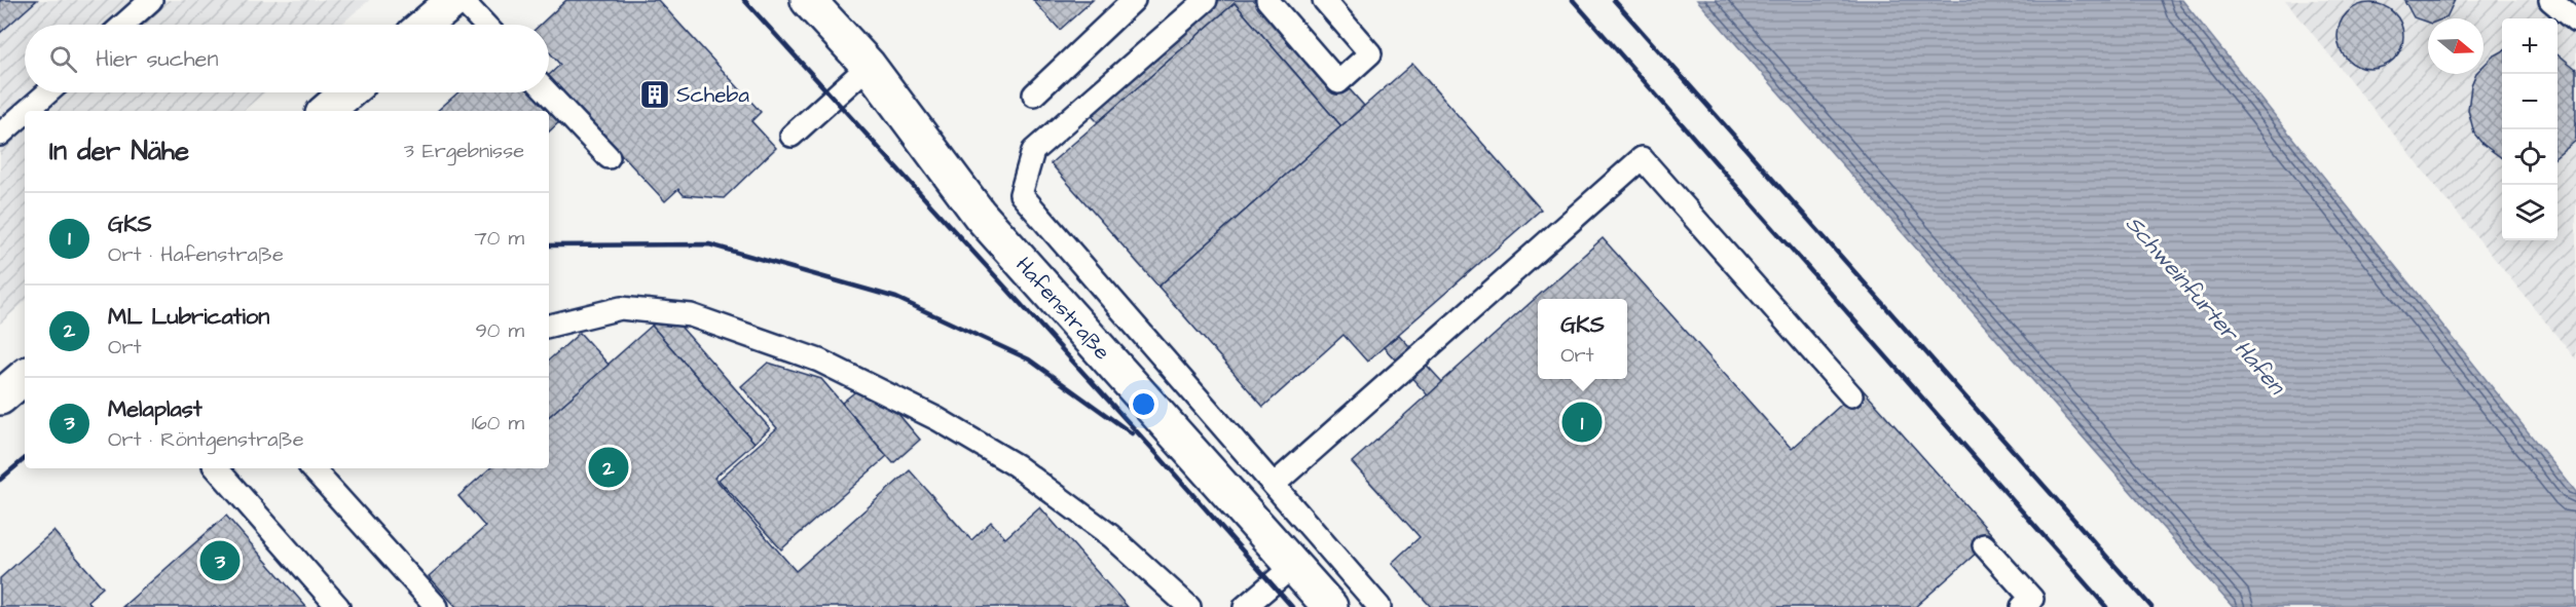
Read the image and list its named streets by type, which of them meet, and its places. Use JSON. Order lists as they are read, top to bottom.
{
  "streets": {
    "street": ["Hafenstraße"]
  },
  "water": ["Schweinfurter Hafen"],
  "places": {
    "building": ["Scheba"]
  },
  "north": "right",
  "page": {
    "map_buttons": ["+", "−"],
    "search": "Hier suchen",
    "heading": ["In der Nähe", "3 Ergebnisse"],
    "list": [
      {
        "mark": "1",
        "name": "GKS",
        "note": "Ort · Hafenstraße",
        "value": "70 m"
      },
      {
        "mark": "2",
        "name": "ML Lubrication",
        "note": "Ort",
        "value": "90 m"
      },
      {
        "mark": "3",
        "name": "Melaplast",
        "note": "Ort · Röntgenstraße",
        "value": "160 m"
      }
    ],
    "popup": ["GKS", "Ort"],
    "pins": ["1", "2", "3"]
  }
}
